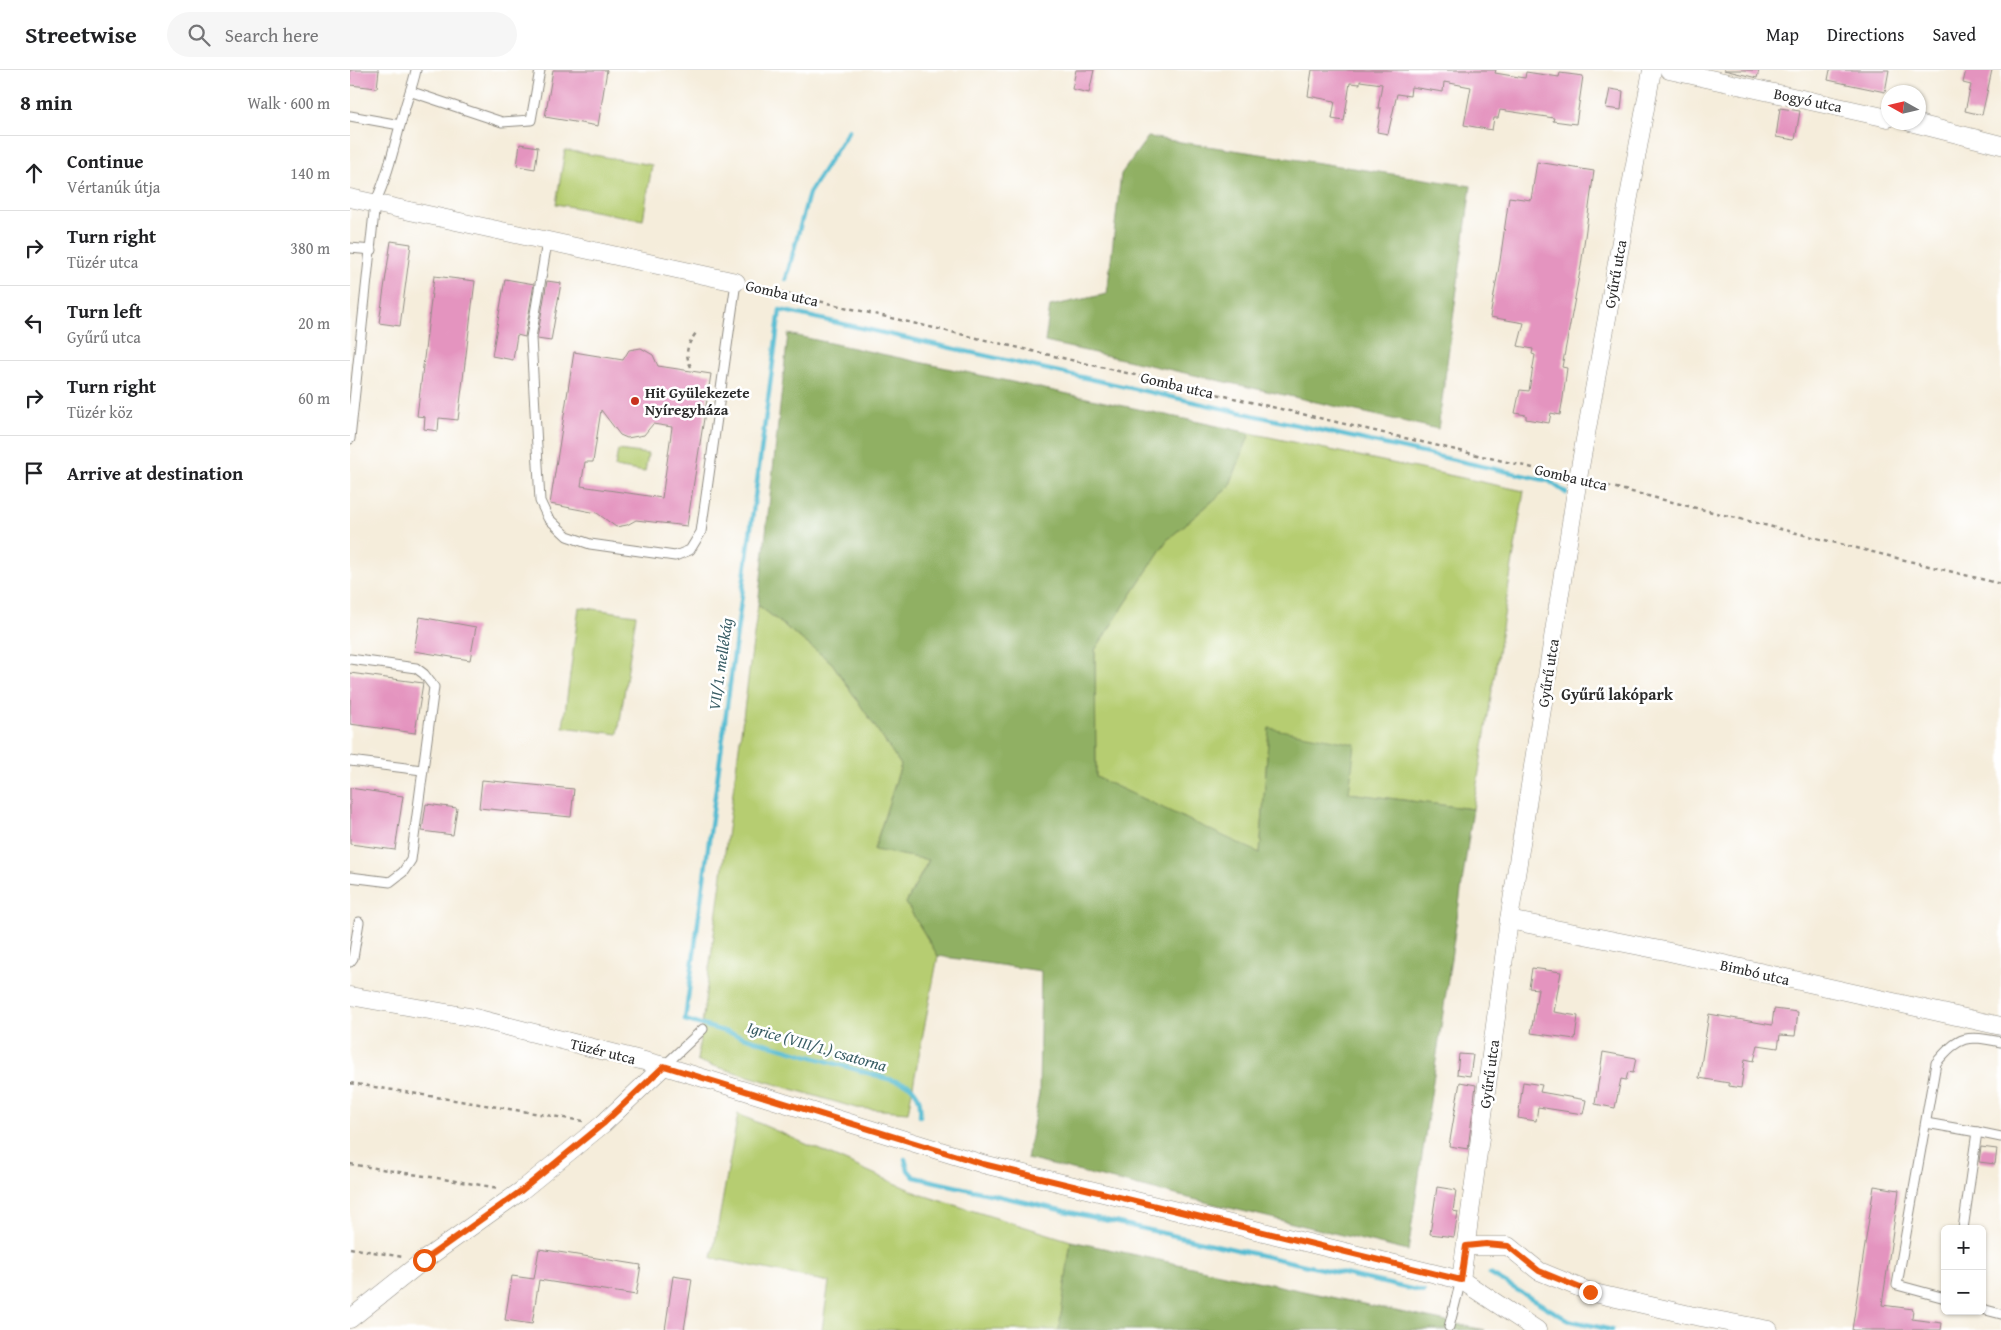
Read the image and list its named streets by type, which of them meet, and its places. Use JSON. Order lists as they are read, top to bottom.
{
  "streets": {
    "street": [
      "Bogyó utca",
      "Gyűrű utca",
      "Gomba utca",
      "Bimbó utca",
      "Tüzér utca"
    ]
  },
  "crossings": [
    ["Gyűrű utca", "Gomba utca"],
    ["Gyűrű utca", "Bimbó utca"],
    ["Gyűrű utca", "Tüzér utca"]
  ],
  "districts": ["Gyűrű lakópark"],
  "water": ["VII/1. mellékág", "Igrice (VIII/1.) csatorna"],
  "places": ["Hit Gyülekezete Nyíregyháza"],
  "north": "left",
  "page": {
    "header": "Streetwise",
    "search": "Search here",
    "nav": ["Map", "Directions", "Saved"],
    "heading": ["8 min", "Walk · 600 m"],
    "list": [
      ["Continue", "Vértanúk útja", "140 m"],
      ["Turn right", "Tüzér utca", "380 m"],
      ["Turn left", "Gyűrű utca", "20 m"],
      ["Turn right", "Tüzér köz", "60 m"],
      "Arrive at destination"
    ],
    "map_buttons": ["+", "−"]
  }
}
